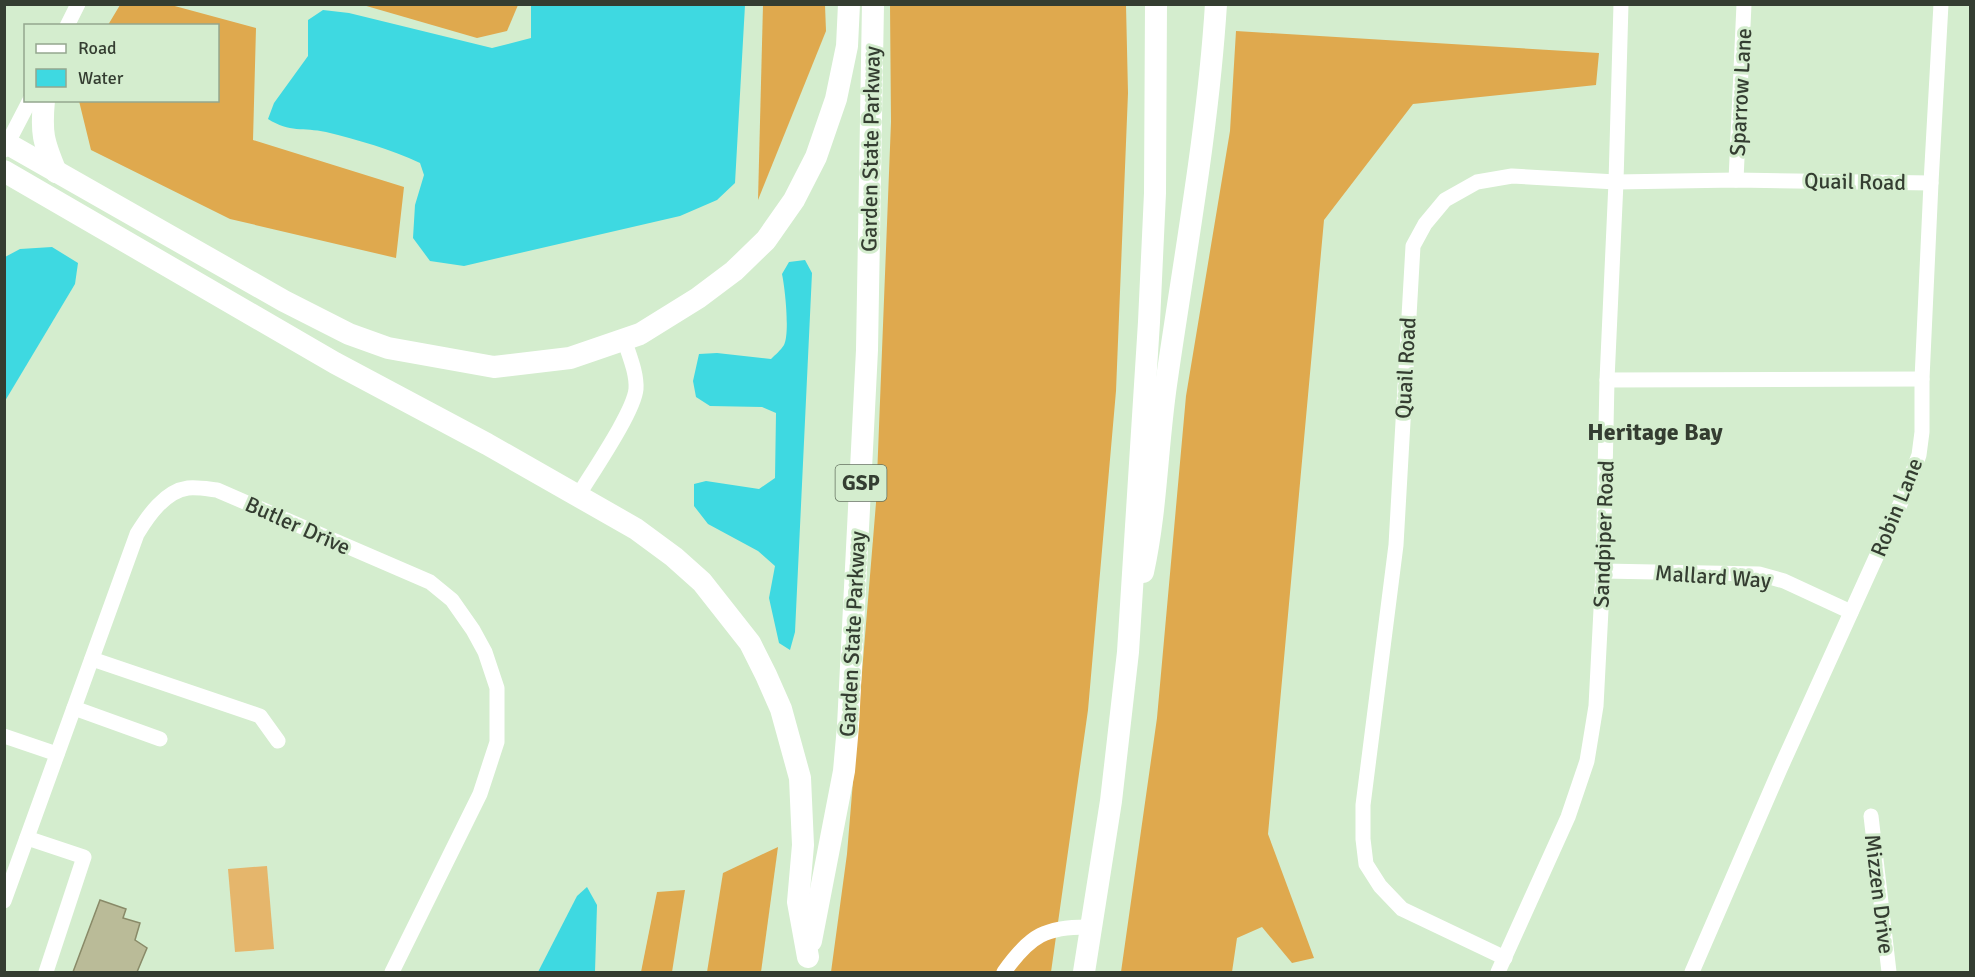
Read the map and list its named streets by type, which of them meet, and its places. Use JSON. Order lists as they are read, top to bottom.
{
  "streets": {
    "highway": ["Garden State Parkway", "GSP"],
    "street": [
      "Sparrow Lane",
      "Quail Road",
      "Robin Lane",
      "Butler Drive",
      "Sandpiper Road",
      "Mallard Way",
      "Mizzen Drive"
    ]
  },
  "crossings": [
    ["Sparrow Lane", "Quail Road"],
    ["Quail Road", "Robin Lane"],
    ["Quail Road", "Sandpiper Road"],
    ["Robin Lane", "Mallard Way"],
    ["Sandpiper Road", "Mallard Way"]
  ],
  "districts": ["Heritage Bay"],
  "legend": ["Road", "Water"]
}
